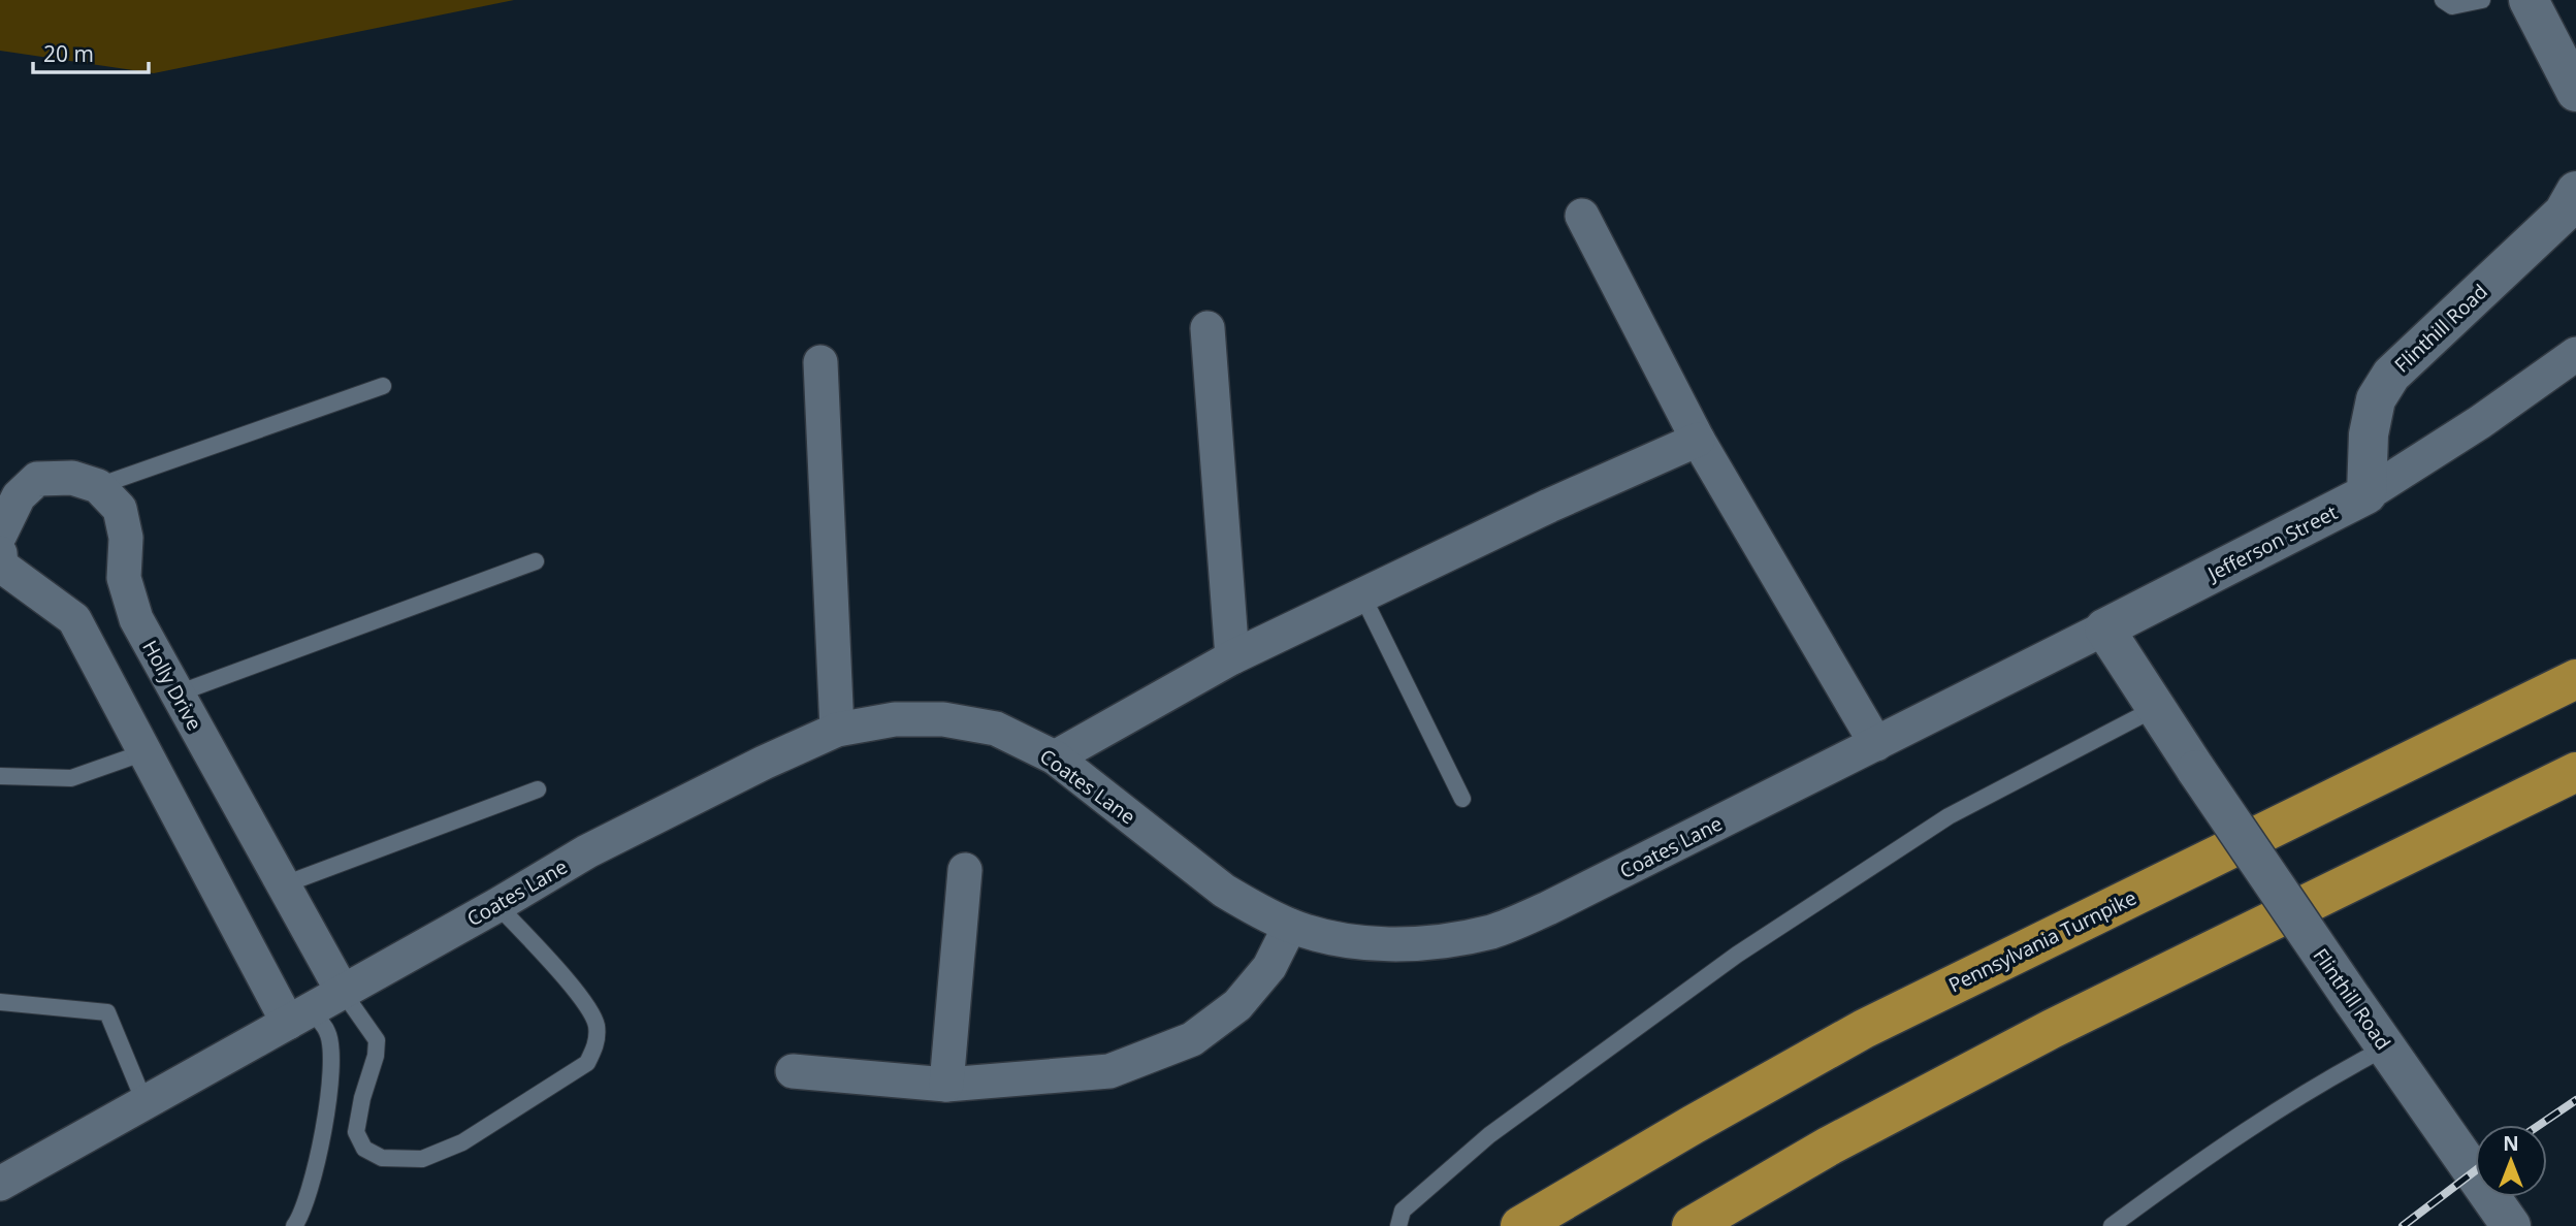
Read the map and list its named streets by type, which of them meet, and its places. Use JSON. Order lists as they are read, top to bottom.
{
  "streets": {
    "highway": ["Pennsylvania Turnpike"],
    "street": [
      "Flinthill Road",
      "Jefferson Street",
      "Holly Drive",
      "Coates Lane"
    ]
  },
  "crossings": [
    ["Flinthill Road", "Jefferson Street"],
    ["Jefferson Street", "Coates Lane"],
    ["Holly Drive", "Coates Lane"]
  ],
  "scale_bar": "20 m",
  "north": "top"
}
